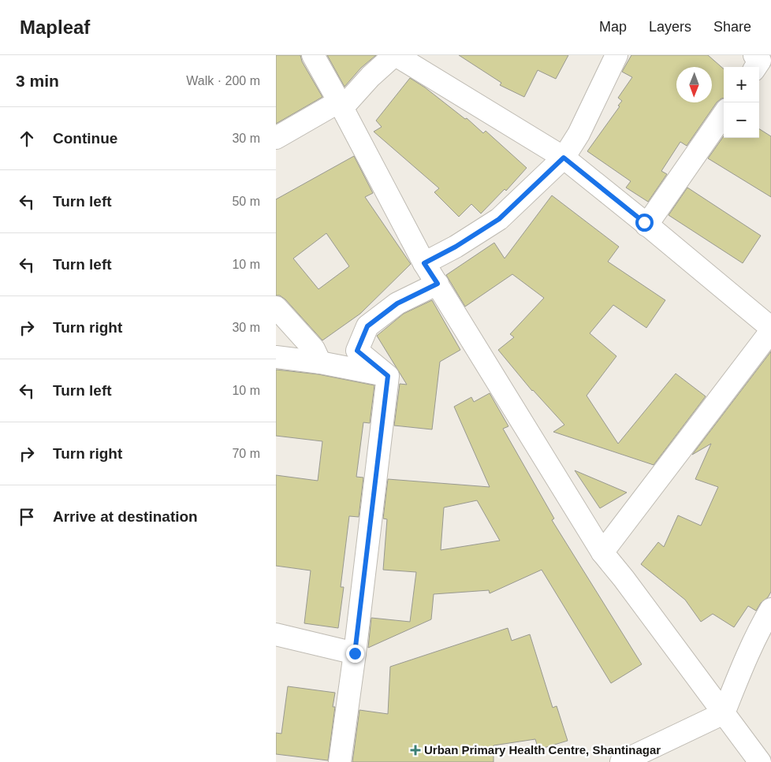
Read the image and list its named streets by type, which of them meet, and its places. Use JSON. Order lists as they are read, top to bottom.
{
  "places": {
    "health": ["Urban Primary Health Centre, Shantinagar"]
  },
  "north": "bottom",
  "page": {
    "header": "Mapleaf",
    "nav": ["Map", "Layers", "Share"],
    "heading": ["3 min", "Walk · 200 m"],
    "map_buttons": ["+", "−"],
    "list": [
      ["Continue", "30 m"],
      ["Turn left", "50 m"],
      ["Turn left", "10 m"],
      ["Turn right", "30 m"],
      ["Turn left", "10 m"],
      ["Turn right", "70 m"],
      "Arrive at destination"
    ]
  }
}
